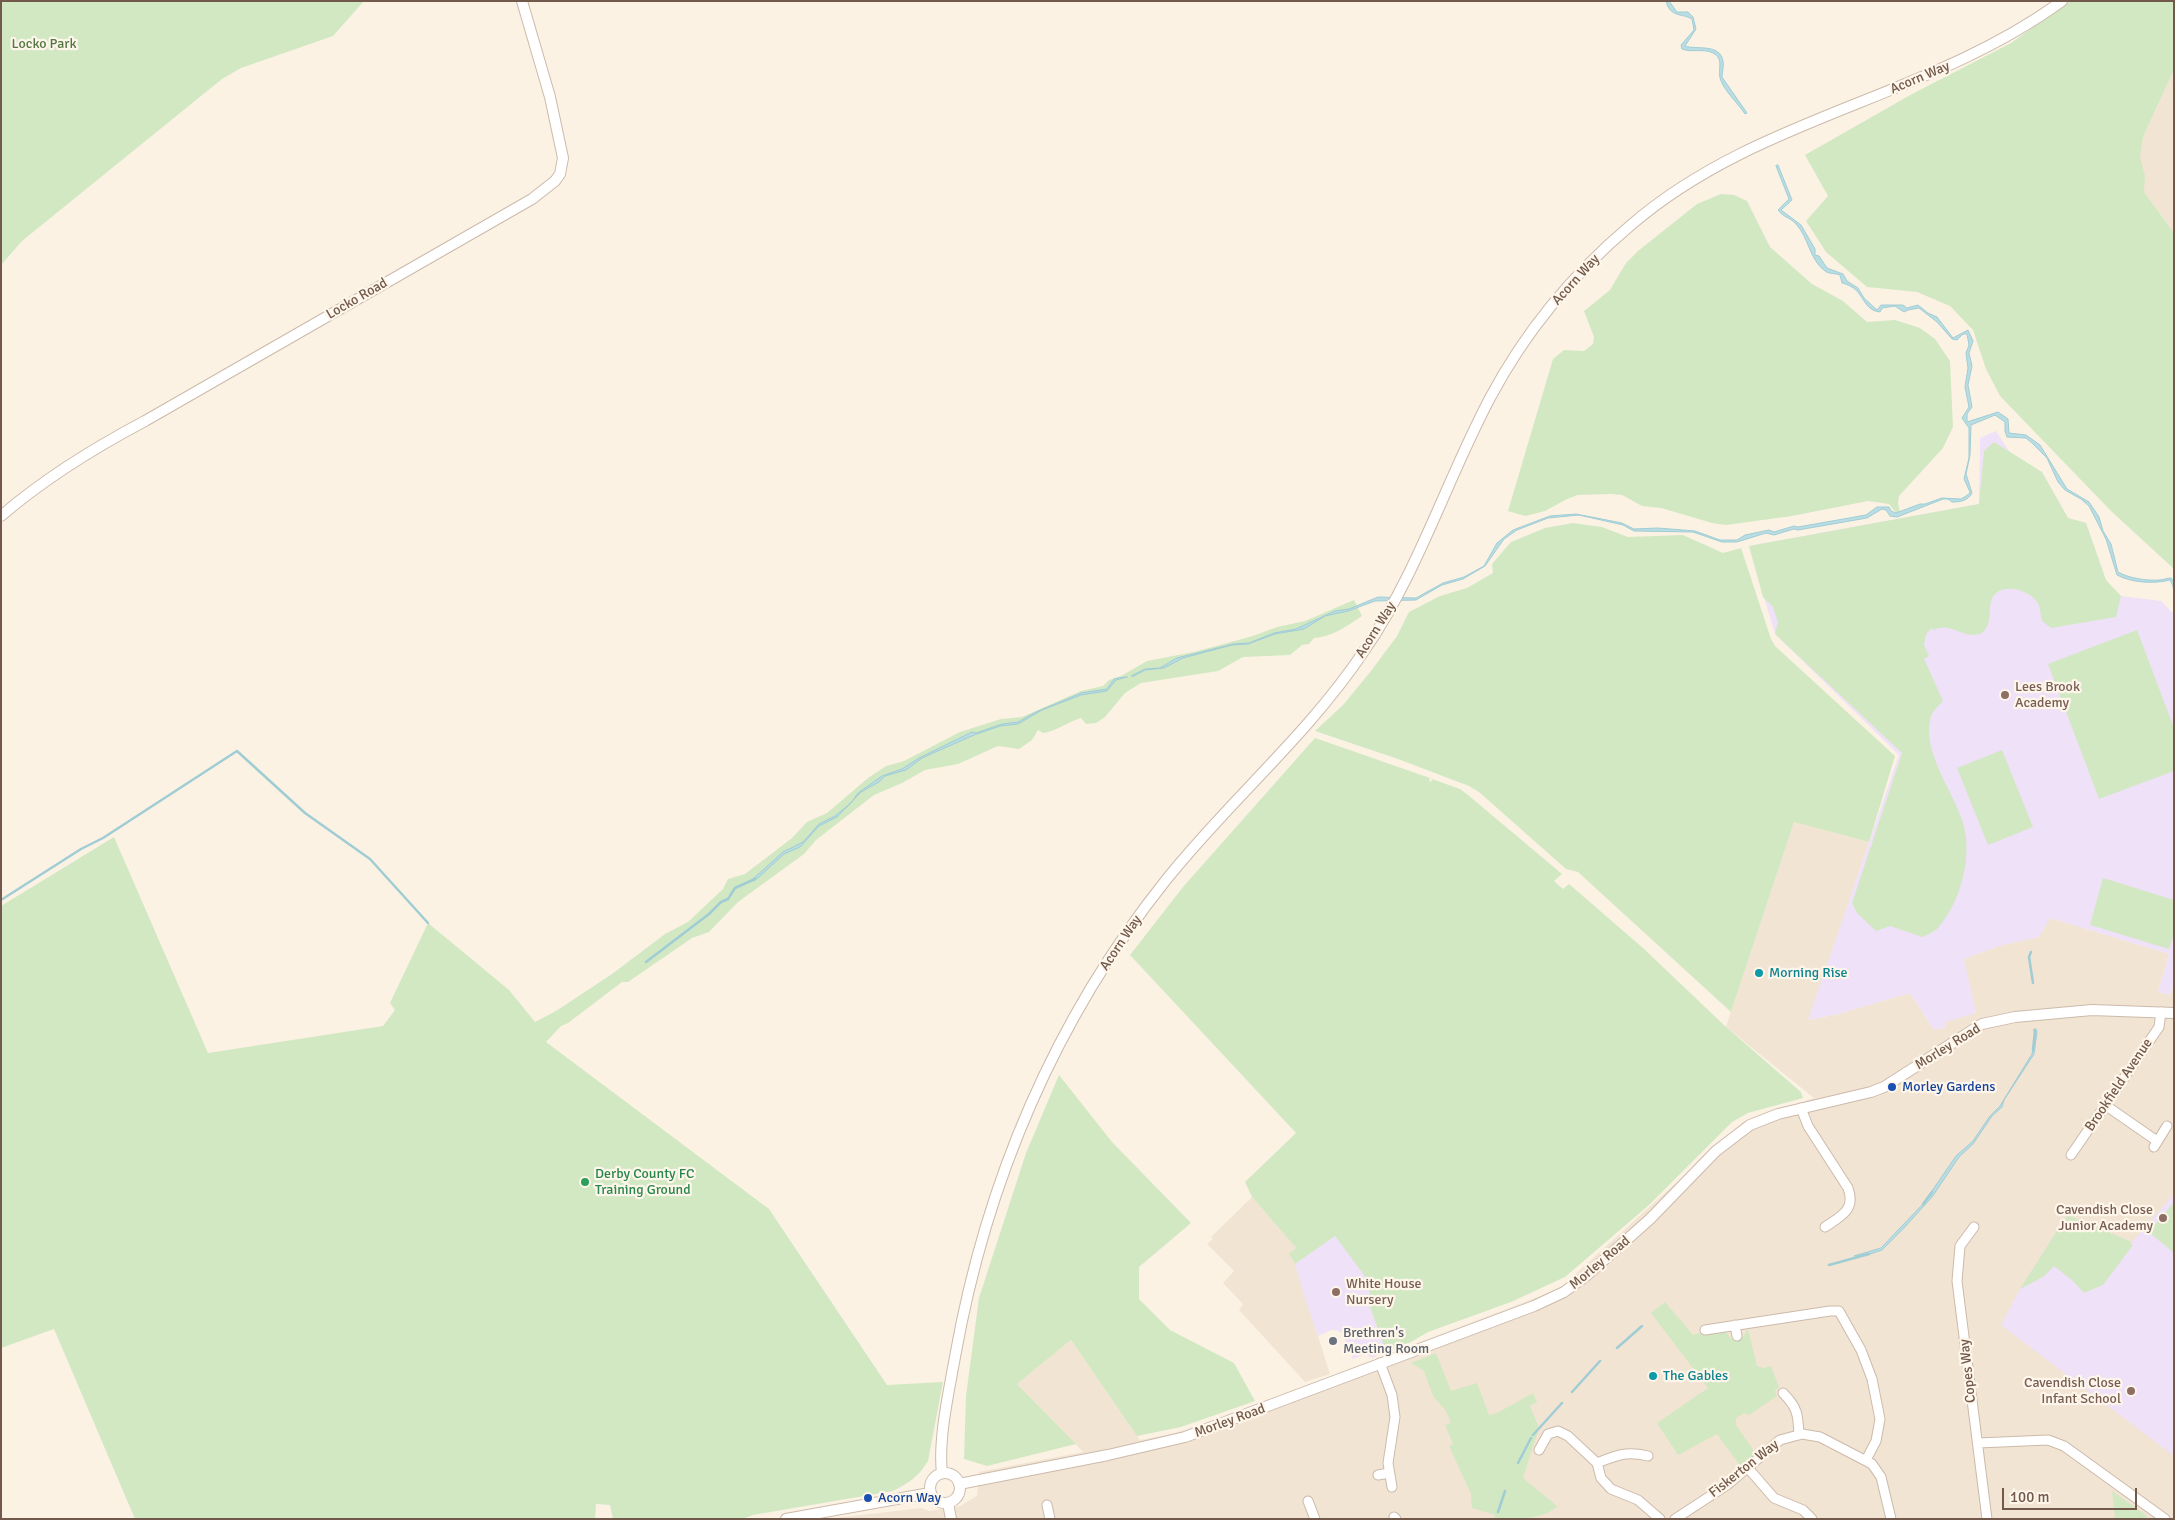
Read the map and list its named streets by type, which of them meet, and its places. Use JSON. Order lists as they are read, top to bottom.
{
  "streets": {
    "street": [
      "Acorn Way",
      "Locko Road",
      "Morley Road",
      "Brookfield Avenue",
      "Copes Way",
      "Fiskerton Way"
    ]
  },
  "crossings": [
    ["Acorn Way", "Morley Road"],
    ["Morley Road", "Brookfield Avenue"]
  ],
  "parks": ["Locko Park"],
  "places": [
    "Lees Brook Academy",
    "Morning Rise",
    "Morley Gardens",
    "Derby County FC Training Ground",
    "Cavendish Close Junior Academy",
    "White House Nursery",
    "Brethren's Meeting Room",
    "The Gables",
    "Cavendish Close Infant School",
    "Acorn Way"
  ],
  "scale_bar": "100 m"
}
